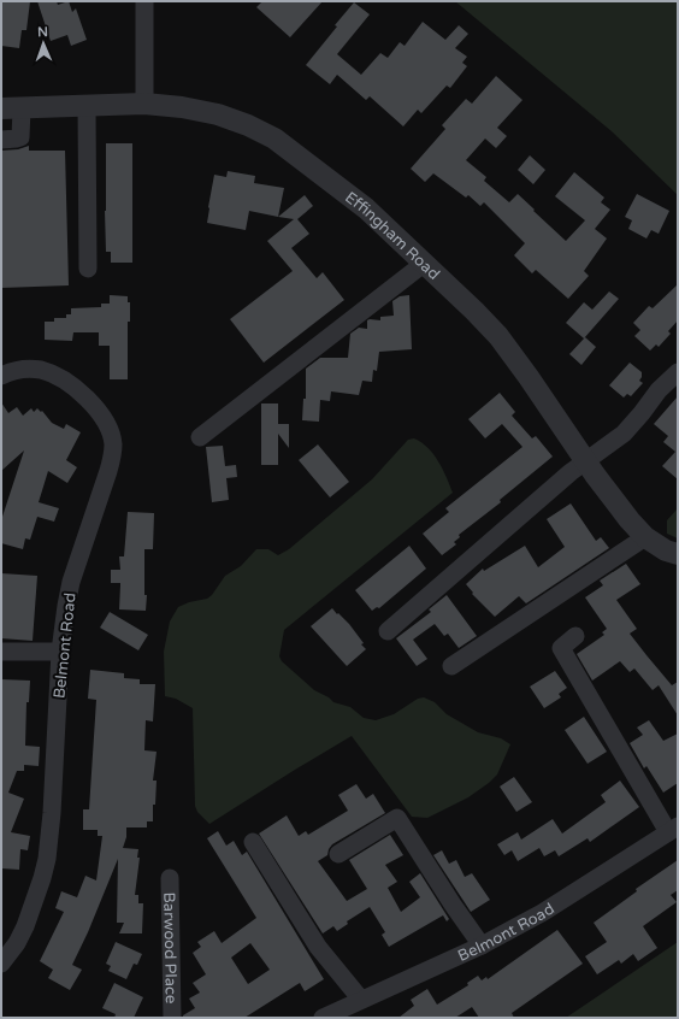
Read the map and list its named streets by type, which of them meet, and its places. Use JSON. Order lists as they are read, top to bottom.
{
  "streets": {
    "street": ["Effingham Road", "Belmont Road", "Barwood Place"]
  },
  "north": "top"
}
